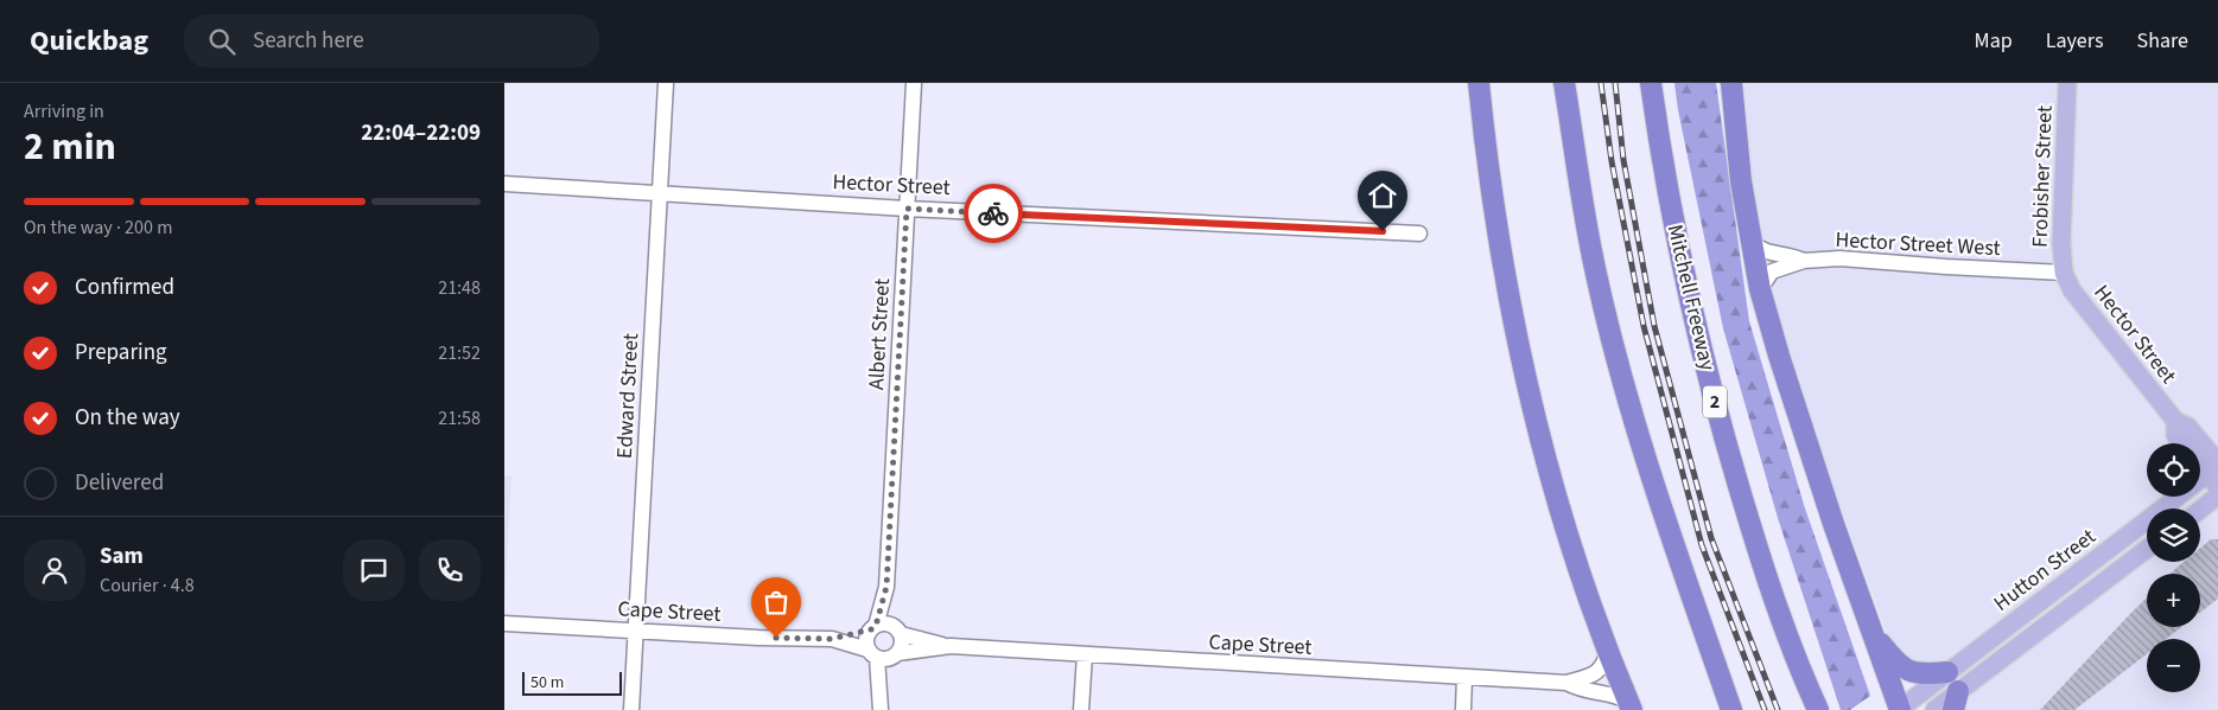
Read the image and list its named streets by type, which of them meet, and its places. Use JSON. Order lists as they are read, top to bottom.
{
  "streets": {
    "highway": ["Mitchell Freeway", "2"],
    "main road": ["Frobisher Street", "Hector Street", "Hutton Street"],
    "street": [
      "Hector Street West",
      "Albert Street",
      "Edward Street",
      "Cape Street"
    ]
  },
  "crossings": [
    ["Frobisher Street", "Hector Street"],
    ["Frobisher Street", "Hector Street West"],
    ["Hector Street", "Hector Street West"],
    ["Hector Street", "Albert Street"],
    ["Hector Street", "Edward Street"],
    ["Hector Street", "Hutton Street"],
    ["Albert Street", "Cape Street"],
    ["Edward Street", "Cape Street"]
  ],
  "scale_bar": "50 m",
  "page": {
    "header": "Quickbag",
    "search": "Search here",
    "nav": ["Map", "Layers", "Share"],
    "heading": ["2 min", "Arriving in", "22:04–22:09"],
    "panel": ["Sam", "Courier · 4.8"],
    "bar": "On the way · 200 m",
    "list": [
      ["Confirmed", "21:48"],
      ["Preparing", "21:52"],
      ["On the way", "21:58"],
      "Delivered"
    ],
    "map_buttons": ["+", "−"],
    "scale": "50 m"
  }
}
